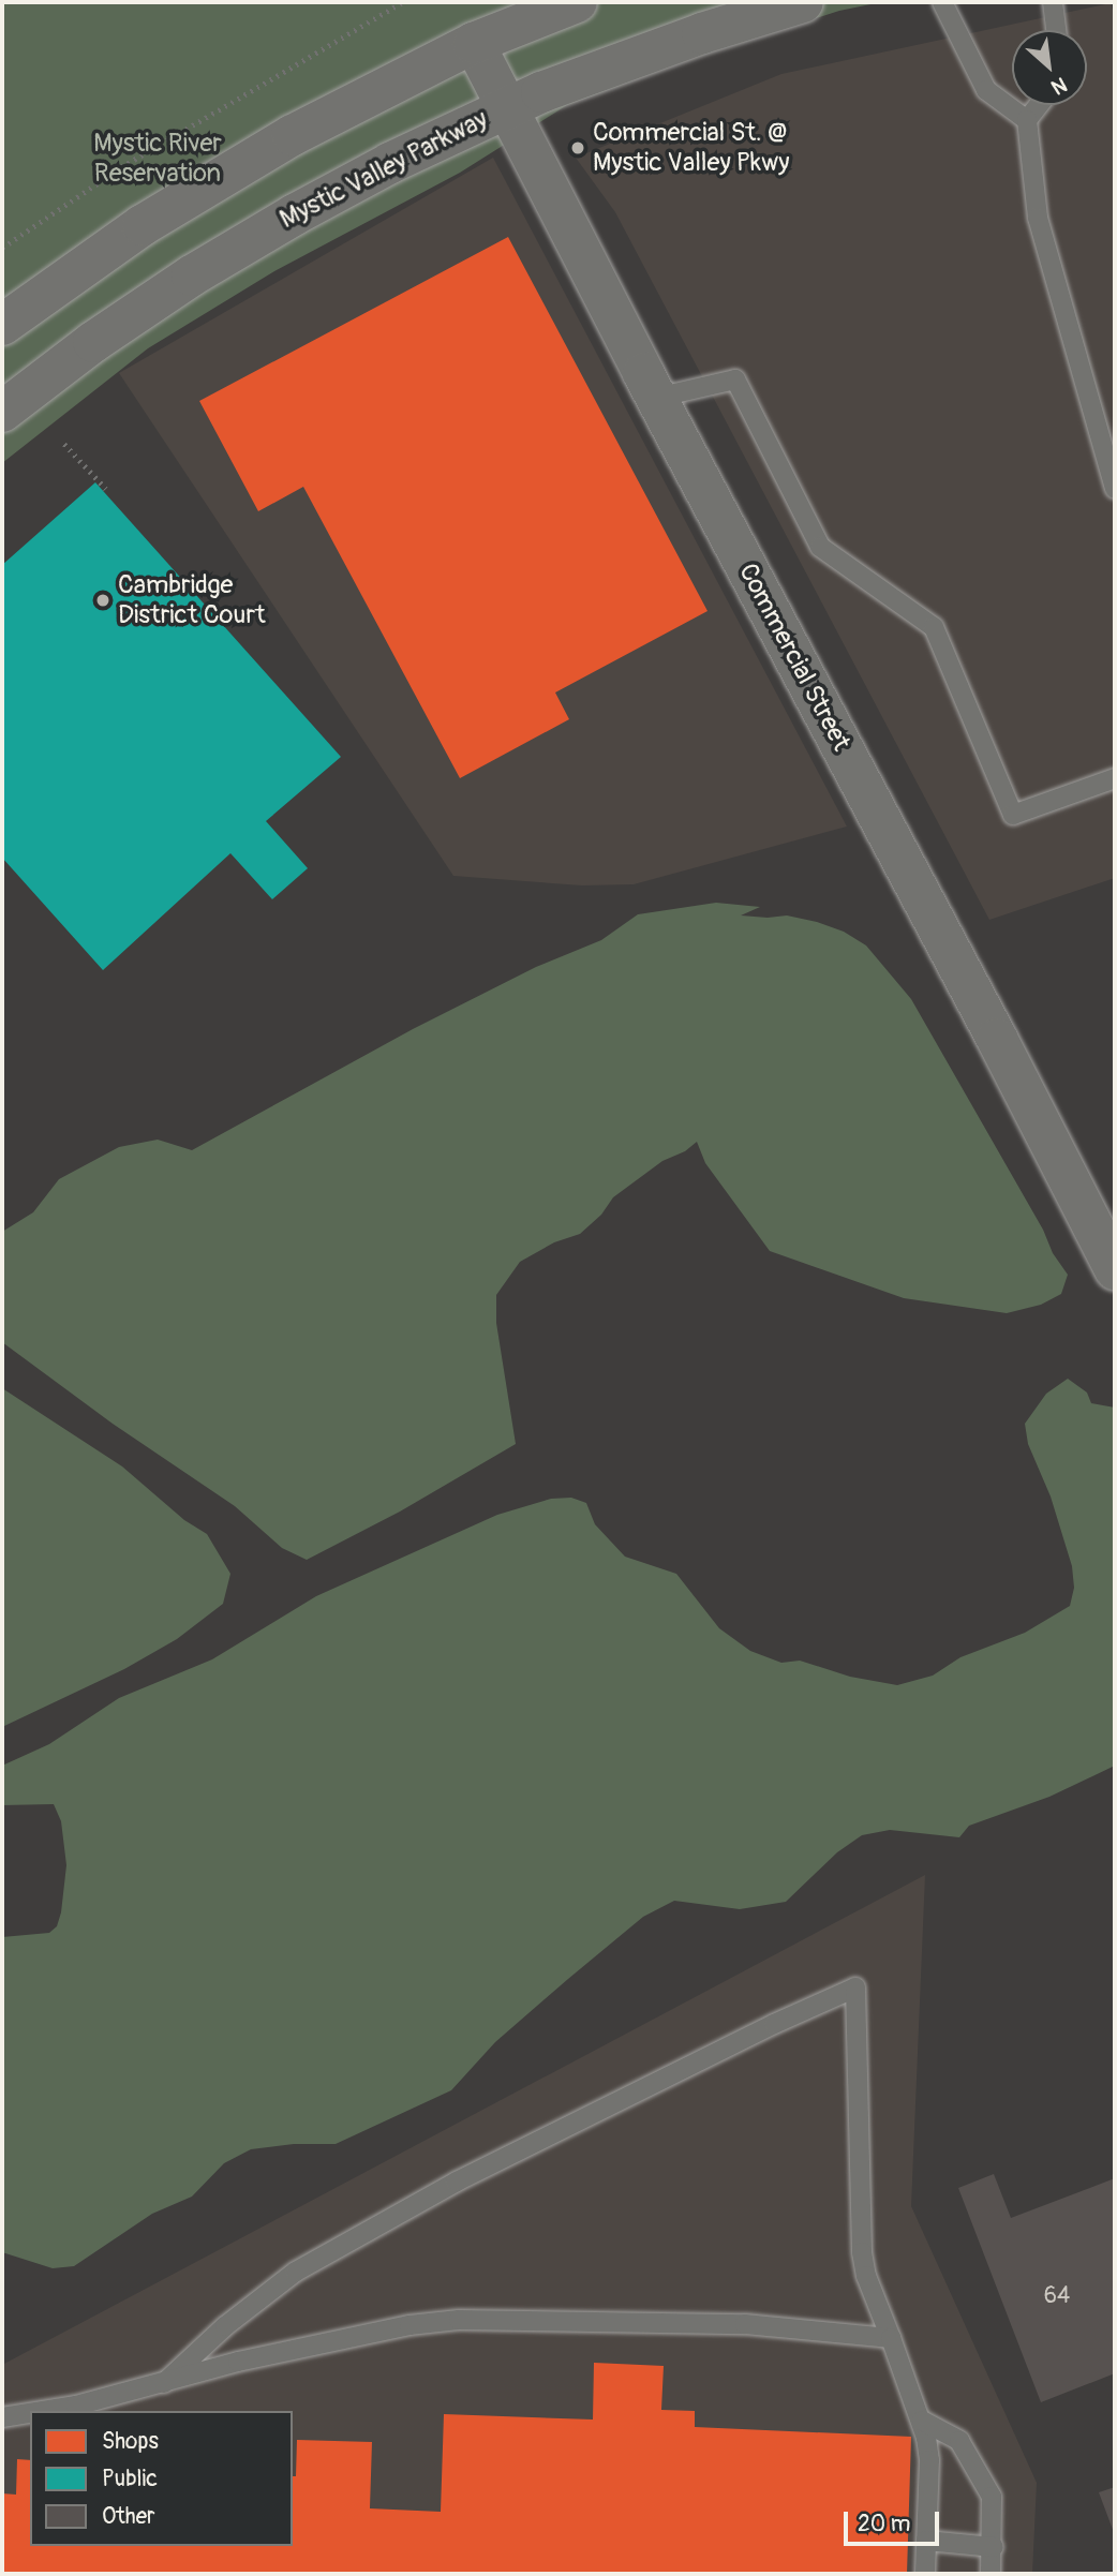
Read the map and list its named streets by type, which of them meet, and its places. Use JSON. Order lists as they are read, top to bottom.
{
  "streets": {
    "main road": ["Mystic Valley Parkway", "Commercial Street"]
  },
  "crossings": [
    ["Mystic Valley Parkway", "Commercial Street"]
  ],
  "parks": ["Mystic River Reservation"],
  "places": ["Commercial St. @ Mystic Valley Pkwy", "Cambridge District Court"],
  "house_numbers": ["64"],
  "legend": ["Shops", "Public", "Other"],
  "scale_bar": "20 m",
  "north": "bottom right"
}
